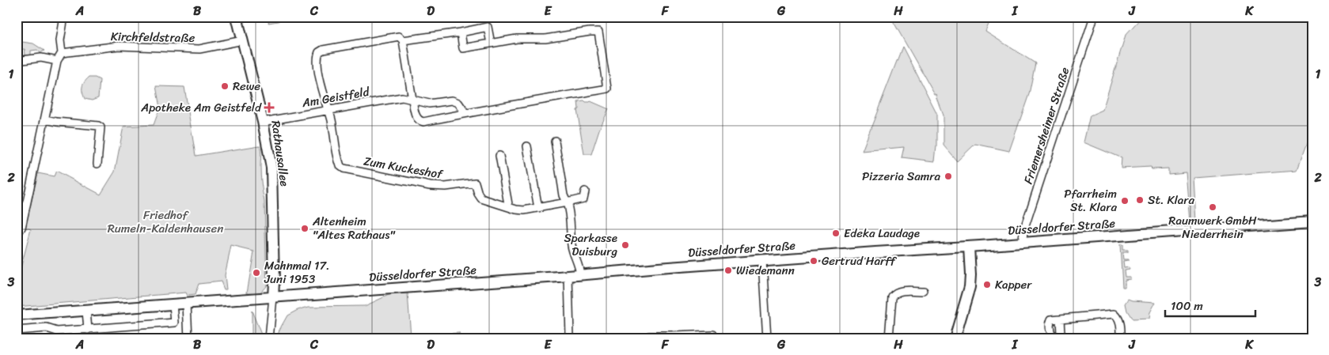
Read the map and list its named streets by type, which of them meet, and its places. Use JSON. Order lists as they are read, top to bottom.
{
  "streets": {
    "main road": ["Rathausallee", "Düsseldorfer Straße"],
    "street": [
      "Kirchfeldstraße",
      "Am Geistfeld",
      "Friemersheimer Straße",
      "Zum Kuckeshof"
    ]
  },
  "crossings": [
    ["Kirchfeldstraße", "Rathausallee"],
    ["Am Geistfeld", "Rathausallee"],
    ["Am Geistfeld", "Zum Kuckeshof"],
    ["Friemersheimer Straße", "Düsseldorfer Straße"],
    ["Rathausallee", "Düsseldorfer Straße"]
  ],
  "parks": ["Friedhof Rumeln-Kaldenhausen"],
  "places": {
    "other": [
      "Rewe",
      "Pizzeria Samra",
      "St. Klara",
      "Pfarrheim St. Klara",
      "Raumwerk GmbH Niederrhein",
      "Altenheim \"Altes Rathaus\"",
      "Edeka Laudage",
      "Sparkasse Duisburg",
      "Gertrud Harff",
      "Wiedemann",
      "Mahnmal 17. Juni 1953",
      "Kapper"
    ],
    "health": ["Apotheke Am Geistfeld"]
  },
  "scale_bar": "100 m",
  "grid": {
    "columns": [
      "A",
      "B",
      "C",
      "D",
      "E",
      "F",
      "G",
      "H",
      "I",
      "J",
      "K"
    ],
    "rows": ["1", "2", "3"]
  }
}
